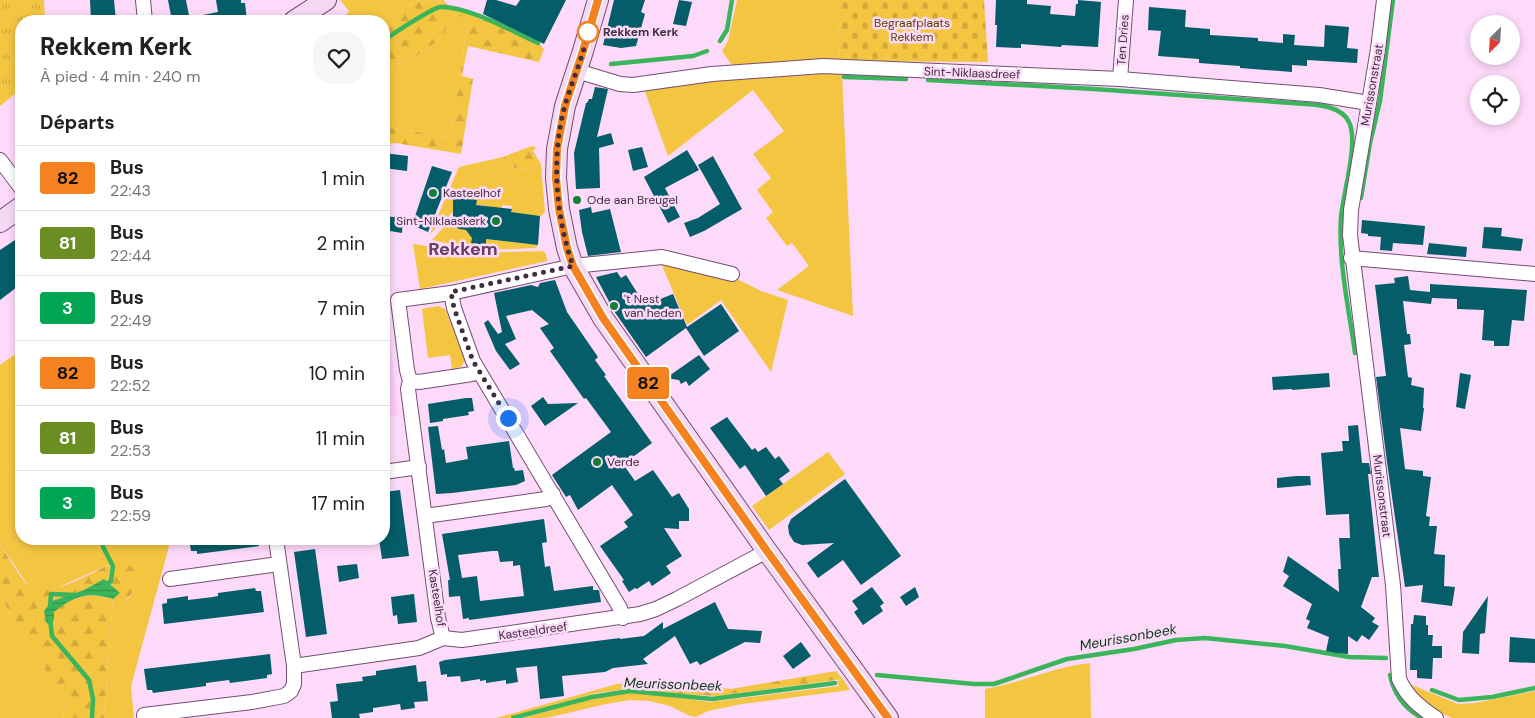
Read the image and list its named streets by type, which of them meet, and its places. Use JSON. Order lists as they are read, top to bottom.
{
  "streets": {
    "street": [
      "Ten Dries",
      "Sint-Niklaasdreef",
      "Murissonstraat",
      "Kasteelhof",
      "Kasteeldreef"
    ]
  },
  "crossings": [
    ["Ten Dries", "Sint-Niklaasdreef"],
    ["Sint-Niklaasdreef", "Murissonstraat"],
    ["Kasteelhof", "Kasteeldreef"]
  ],
  "districts": ["Rekkem"],
  "water": ["Meurissonbeek"],
  "parks": ["Begraafplaats Rekkem"],
  "places": [
    "Rekkem Kerk",
    "Kasteelhof",
    "Ode aan Breugel",
    "Sint-Niklaaskerk",
    "'t Nest van heden",
    "Verde"
  ],
  "lines": ["bus line 82"],
  "north": "bottom left",
  "page": {
    "on_map": "82",
    "heading": [
      ["Rekkem Kerk", "À pied · 4 min · 240 m"],
      "Départs"
    ],
    "list": [
      {
        "mark": "82",
        "name": "Bus",
        "note": "22:43",
        "value": "1 min"
      },
      {
        "mark": "81",
        "name": "Bus",
        "note": "22:44",
        "value": "2 min"
      },
      {
        "mark": "3",
        "name": "Bus",
        "note": "22:49",
        "value": "7 min"
      },
      {
        "mark": "82",
        "name": "Bus",
        "note": "22:52",
        "value": "10 min"
      },
      {
        "mark": "81",
        "name": "Bus",
        "note": "22:53",
        "value": "11 min"
      },
      {
        "mark": "3",
        "name": "Bus",
        "note": "22:59",
        "value": "17 min"
      }
    ]
  }
}
